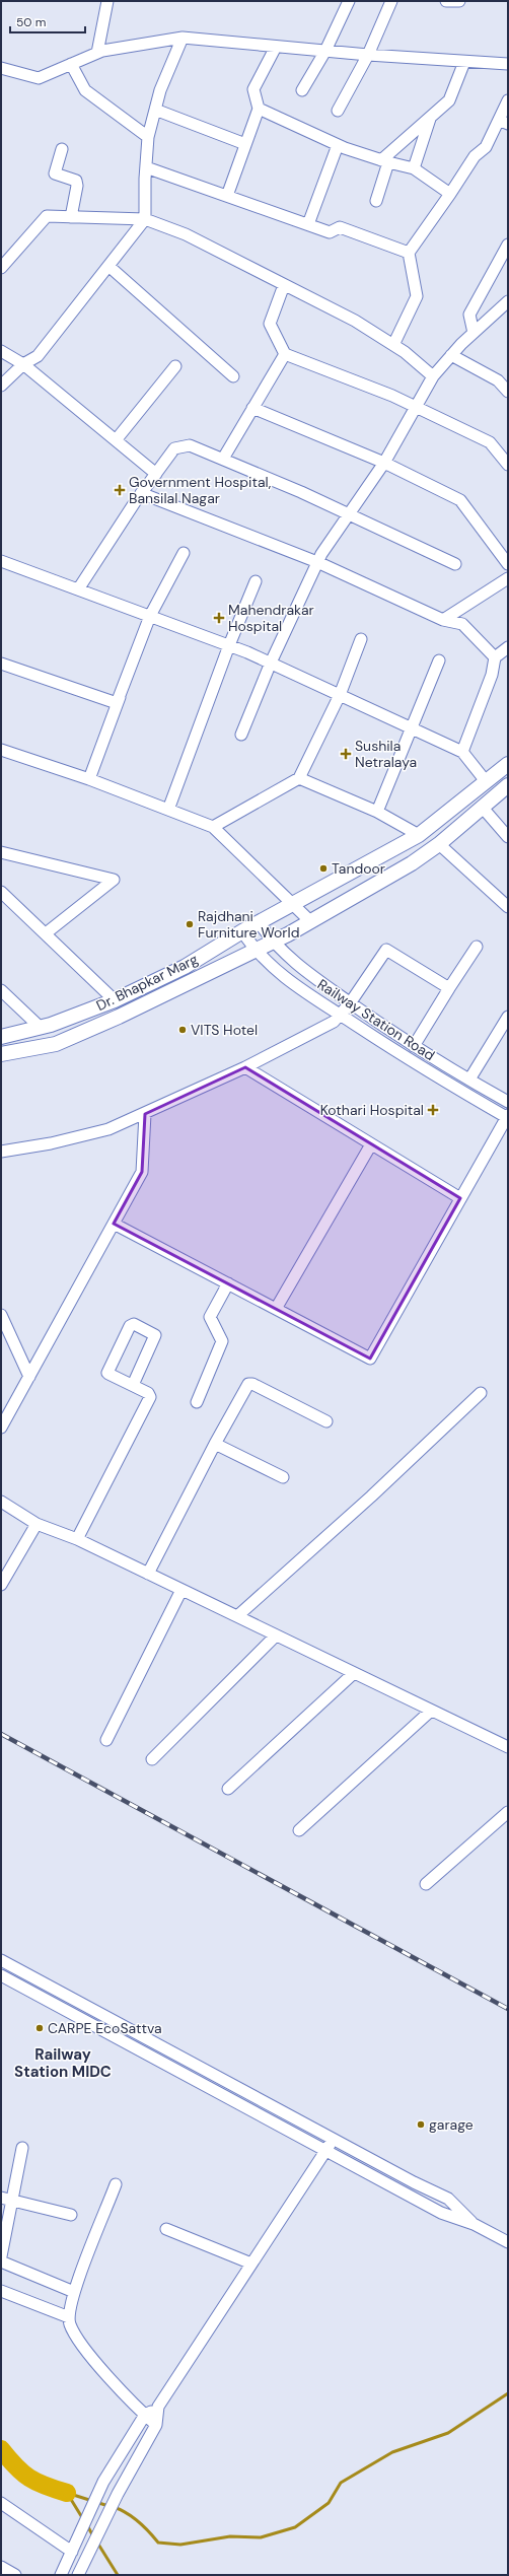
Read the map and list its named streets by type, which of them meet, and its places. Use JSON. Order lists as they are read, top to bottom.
{
  "streets": {
    "main road": ["Dr. Bhapkar Marg"],
    "street": ["Railway Station Road"]
  },
  "crossings": [
    ["Dr. Bhapkar Marg", "Railway Station Road"]
  ],
  "districts": ["Railway Station MIDC"],
  "places": {
    "health": [
      "Government Hospital, Bansilal Nagar",
      "Mahendrakar Hospital",
      "Sushila Netralaya",
      "Kothari Hospital"
    ],
    "other": [
      "Tandoor",
      "Rajdhani Furniture World",
      "VITS Hotel",
      "CARPE EcoSattva",
      "garage"
    ]
  },
  "scale_bar": "50 m"
}
